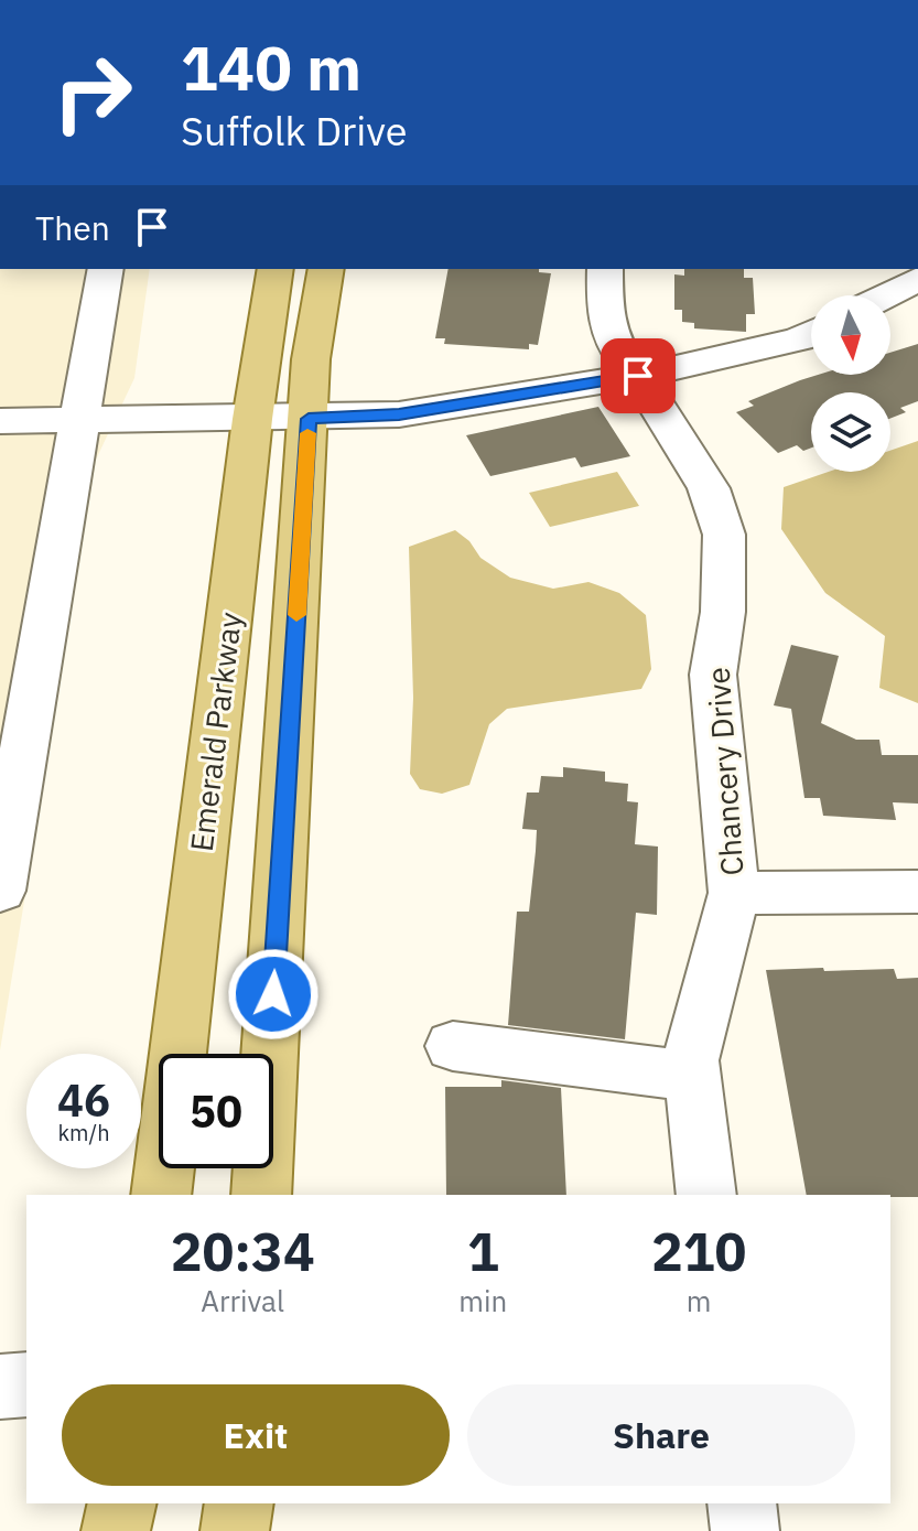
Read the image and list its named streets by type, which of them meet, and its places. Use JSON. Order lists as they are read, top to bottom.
{
  "streets": {
    "main road": ["Emerald Parkway"],
    "street": ["Chancery Drive"]
  },
  "north": "bottom",
  "page": {
    "turn": ["140 m", "Suffolk Drive"],
    "then": "Then",
    "speed": "46 km/h",
    "limit": "50",
    "eta": [
      "20:34",
      "Arrival",
      "1",
      "min",
      "210",
      "m"
    ],
    "buttons": ["Exit", "Share"]
  }
}
